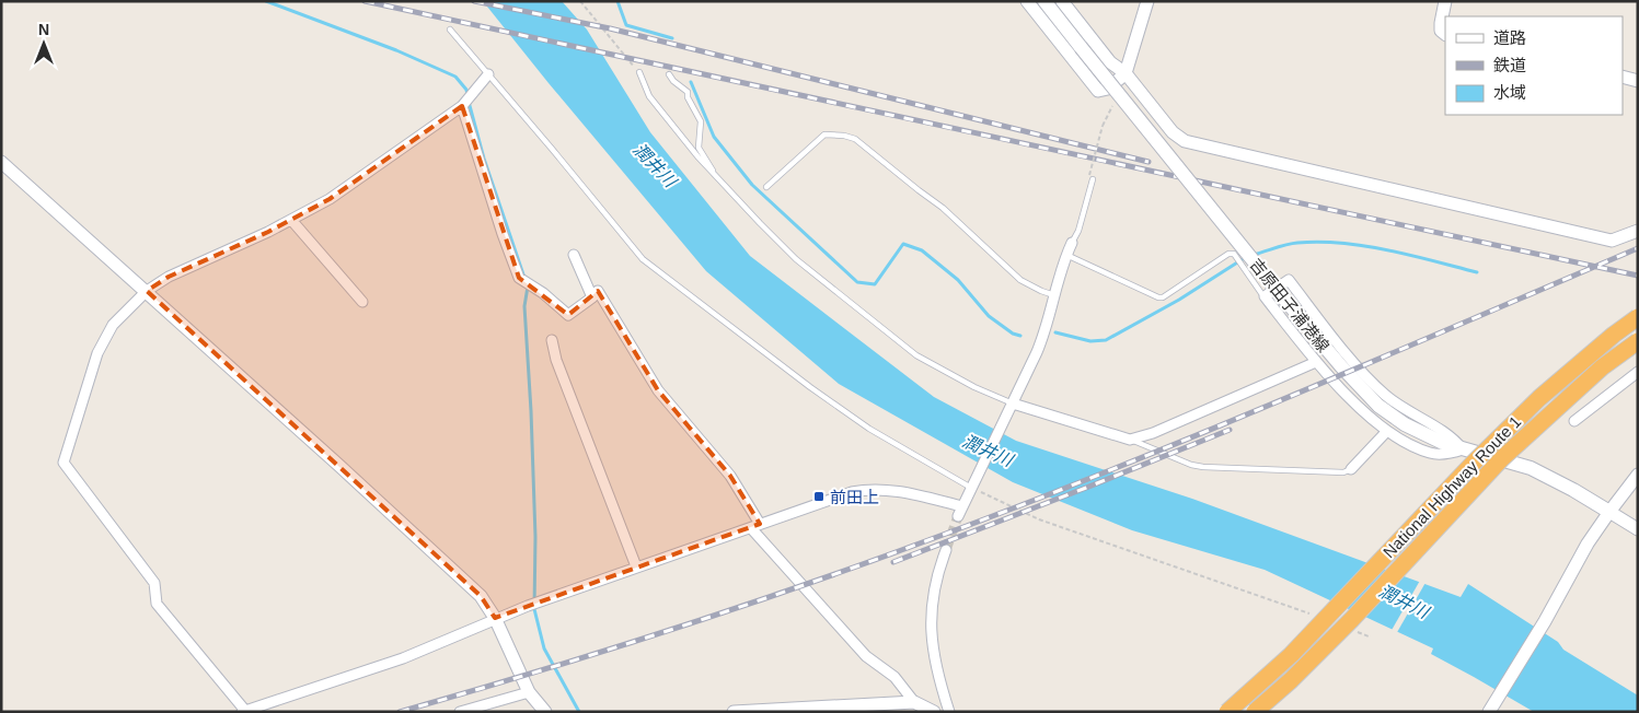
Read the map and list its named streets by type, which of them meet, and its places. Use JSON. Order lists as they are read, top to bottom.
{
  "streets": {
    "highway": ["National Highway Route 1"],
    "main road": ["吉原田子浦港線"]
  },
  "water": ["潤井川"],
  "places": {
    "transit": ["前田上"]
  },
  "legend": ["道路", "鉄道", "水域"],
  "north": "top"
}
